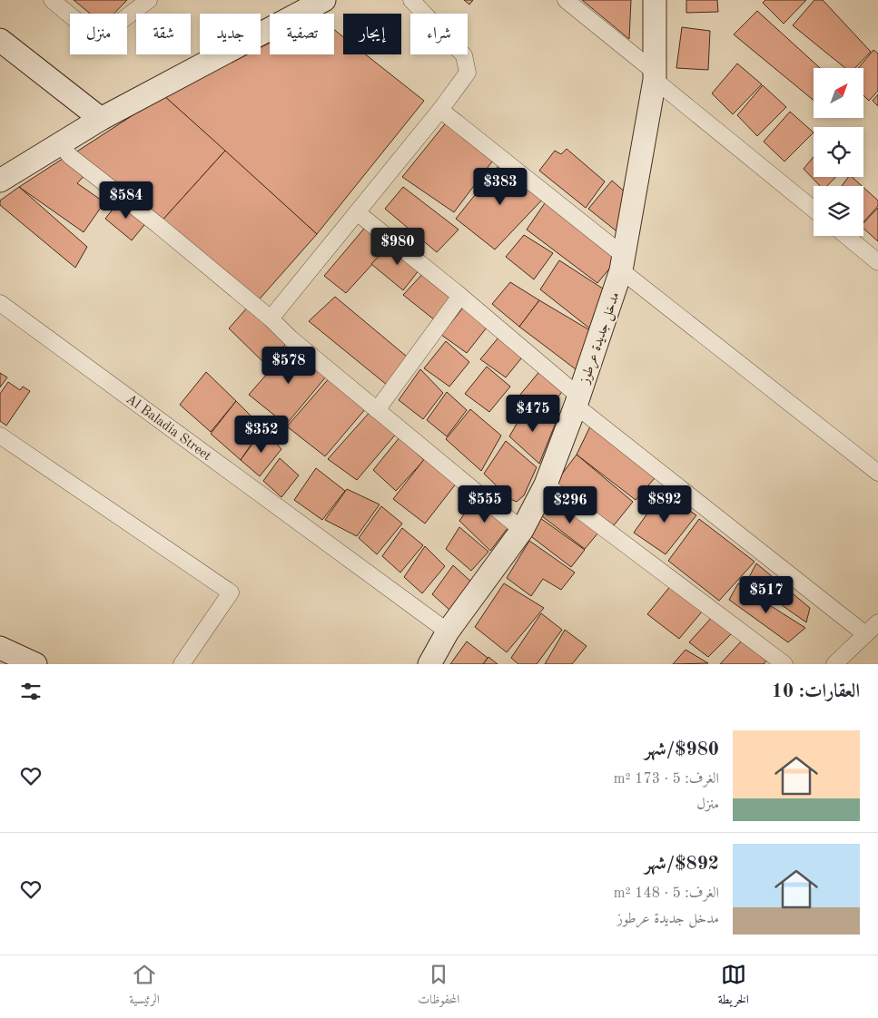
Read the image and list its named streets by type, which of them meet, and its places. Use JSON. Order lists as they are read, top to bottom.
{
  "streets": {
    "street": ["مدخل جديدة عرطوز", "Al Baladia Street"]
  },
  "crossings": [
    ["مدخل جديدة عرطوز", "Al Baladia Street"]
  ],
  "north": "top right",
  "page": {
    "chip": [
      "شراء",
      "إيجار",
      "تصفية",
      "جديد",
      "شقة",
      "منزل"
    ],
    "price": [
      "$383",
      "$584",
      "$980",
      "$578",
      "$475",
      "$352",
      "$555",
      "$892",
      "$296",
      "$517"
    ],
    "heading": "العقارات: 10",
    "list": [
      {
        "name": "$980/شهر",
        "note": "الغرف: 5 · 173 m² · منزل"
      },
      {
        "name": "$892/شهر",
        "note": "الغرف: 5 · 148 m² · مدخل جديدة عرطوز"
      }
    ],
    "tabs": ["الخريطة", "المحفوظات", "الرئيسية"]
  }
}
